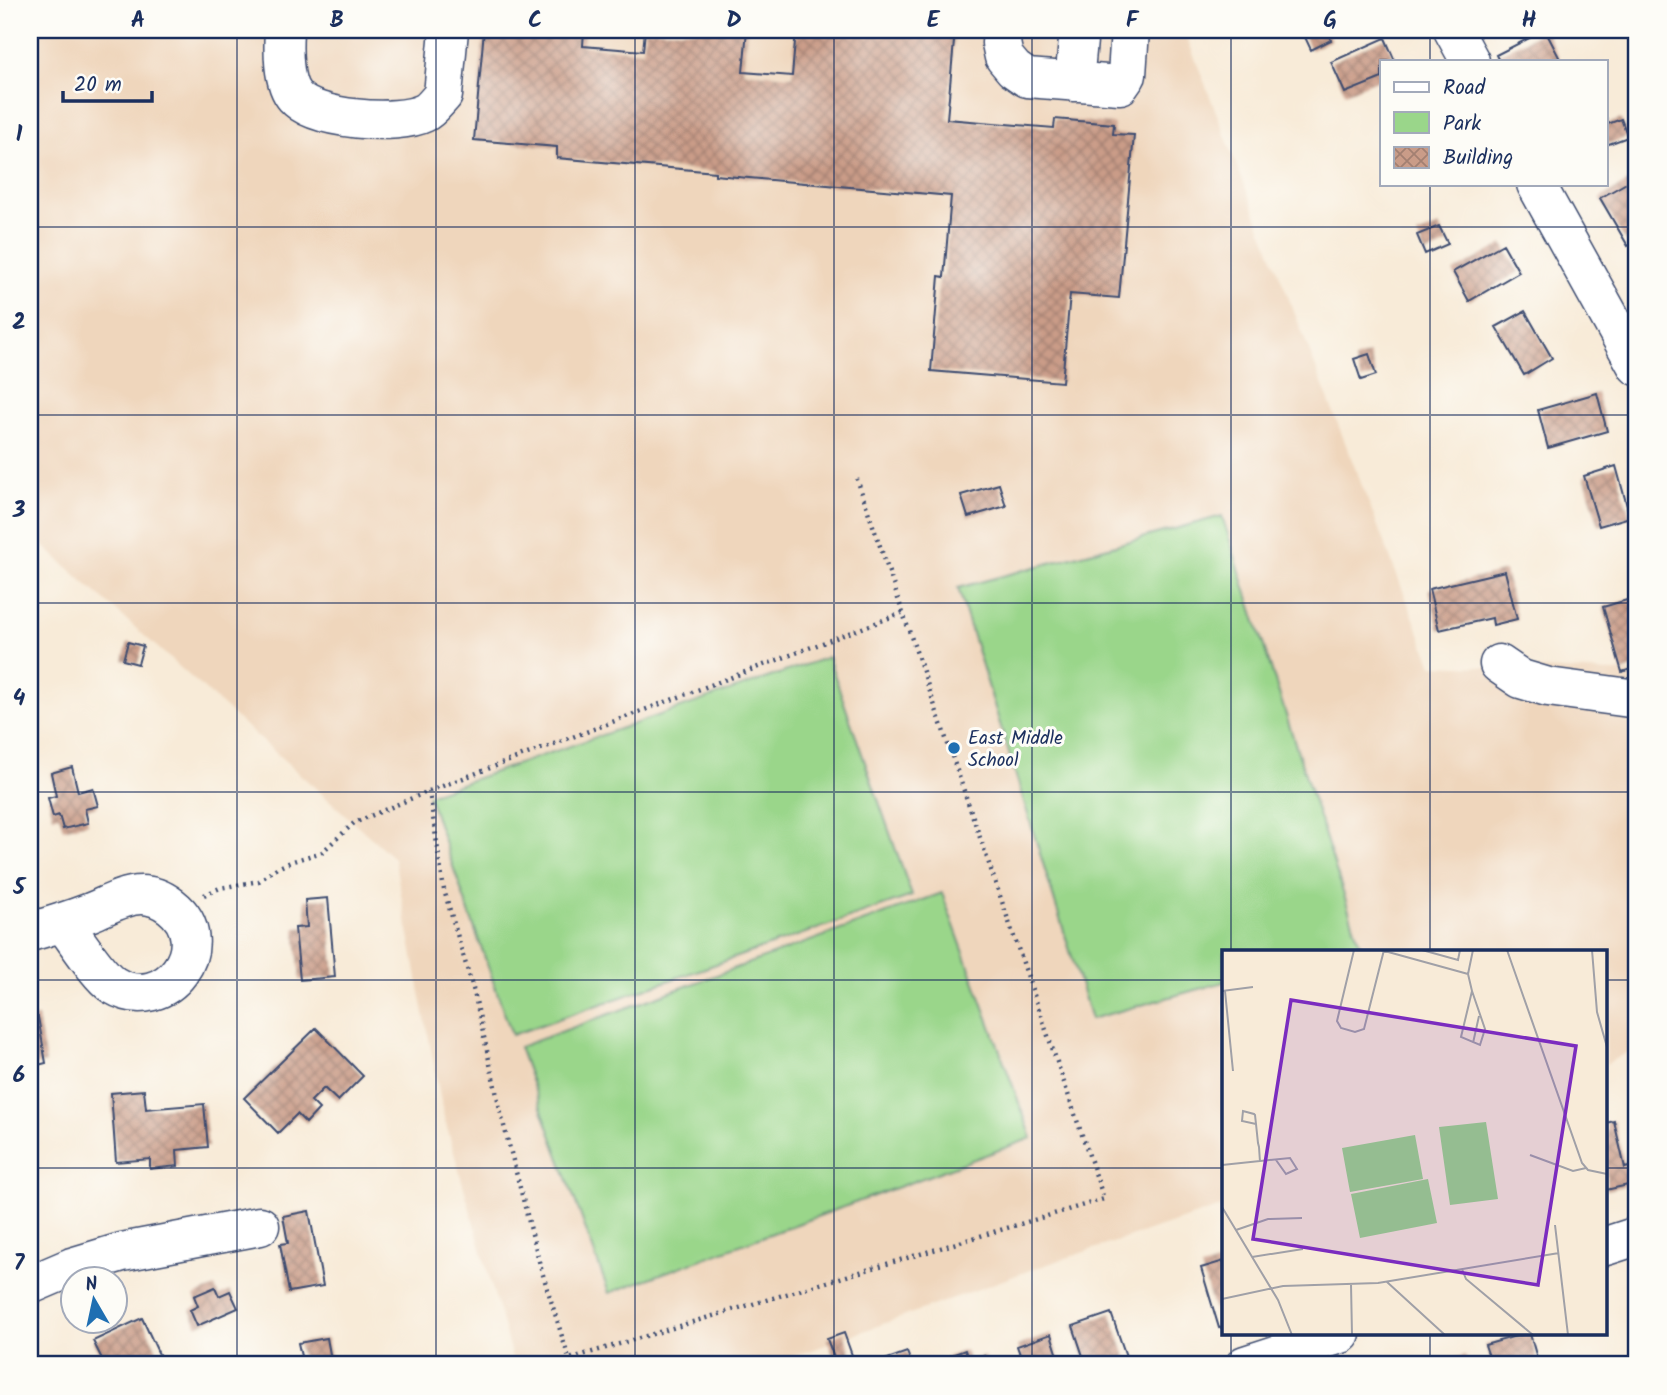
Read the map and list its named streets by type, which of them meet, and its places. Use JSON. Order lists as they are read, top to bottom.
{
  "places": ["East Middle School"],
  "legend": ["Road", "Park", "Building"],
  "scale_bar": "20 m",
  "north": "top",
  "grid": {
    "columns": [
      "A",
      "B",
      "C",
      "D",
      "E",
      "F",
      "G",
      "H"
    ],
    "rows": [
      "1",
      "2",
      "3",
      "4",
      "5",
      "6",
      "7"
    ]
  }
}
